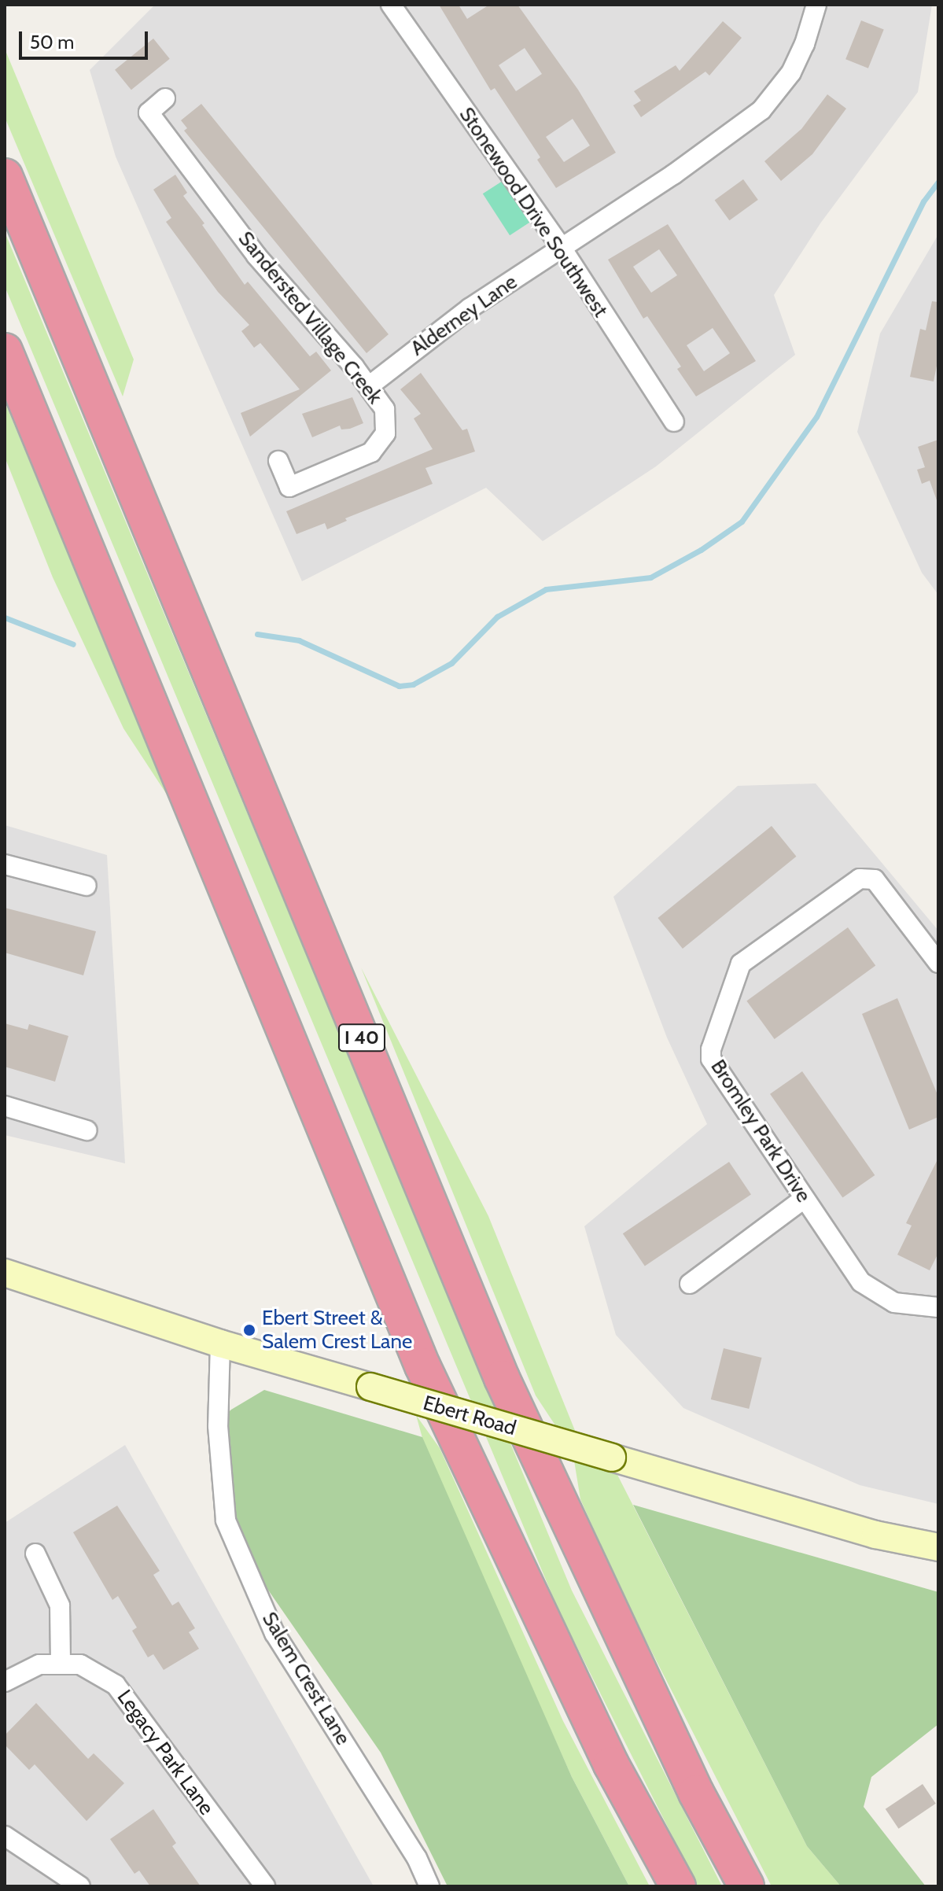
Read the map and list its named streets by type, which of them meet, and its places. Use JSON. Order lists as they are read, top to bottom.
{
  "streets": {
    "highway": ["I 40"],
    "main road": ["Ebert Road"],
    "street": [
      "Stonewood Drive Southwest",
      "Alderney Lane",
      "Sandersted Village Creek",
      "Bromley Park Drive",
      "Salem Crest Lane",
      "Legacy Park Lane"
    ]
  },
  "crossings": [
    ["Stonewood Drive Southwest", "Alderney Lane"],
    ["Alderney Lane", "Sandersted Village Creek"],
    ["Ebert Road", "Salem Crest Lane"]
  ],
  "places": ["Ebert Street & Salem Crest Lane"],
  "scale_bar": "50 m"
}
